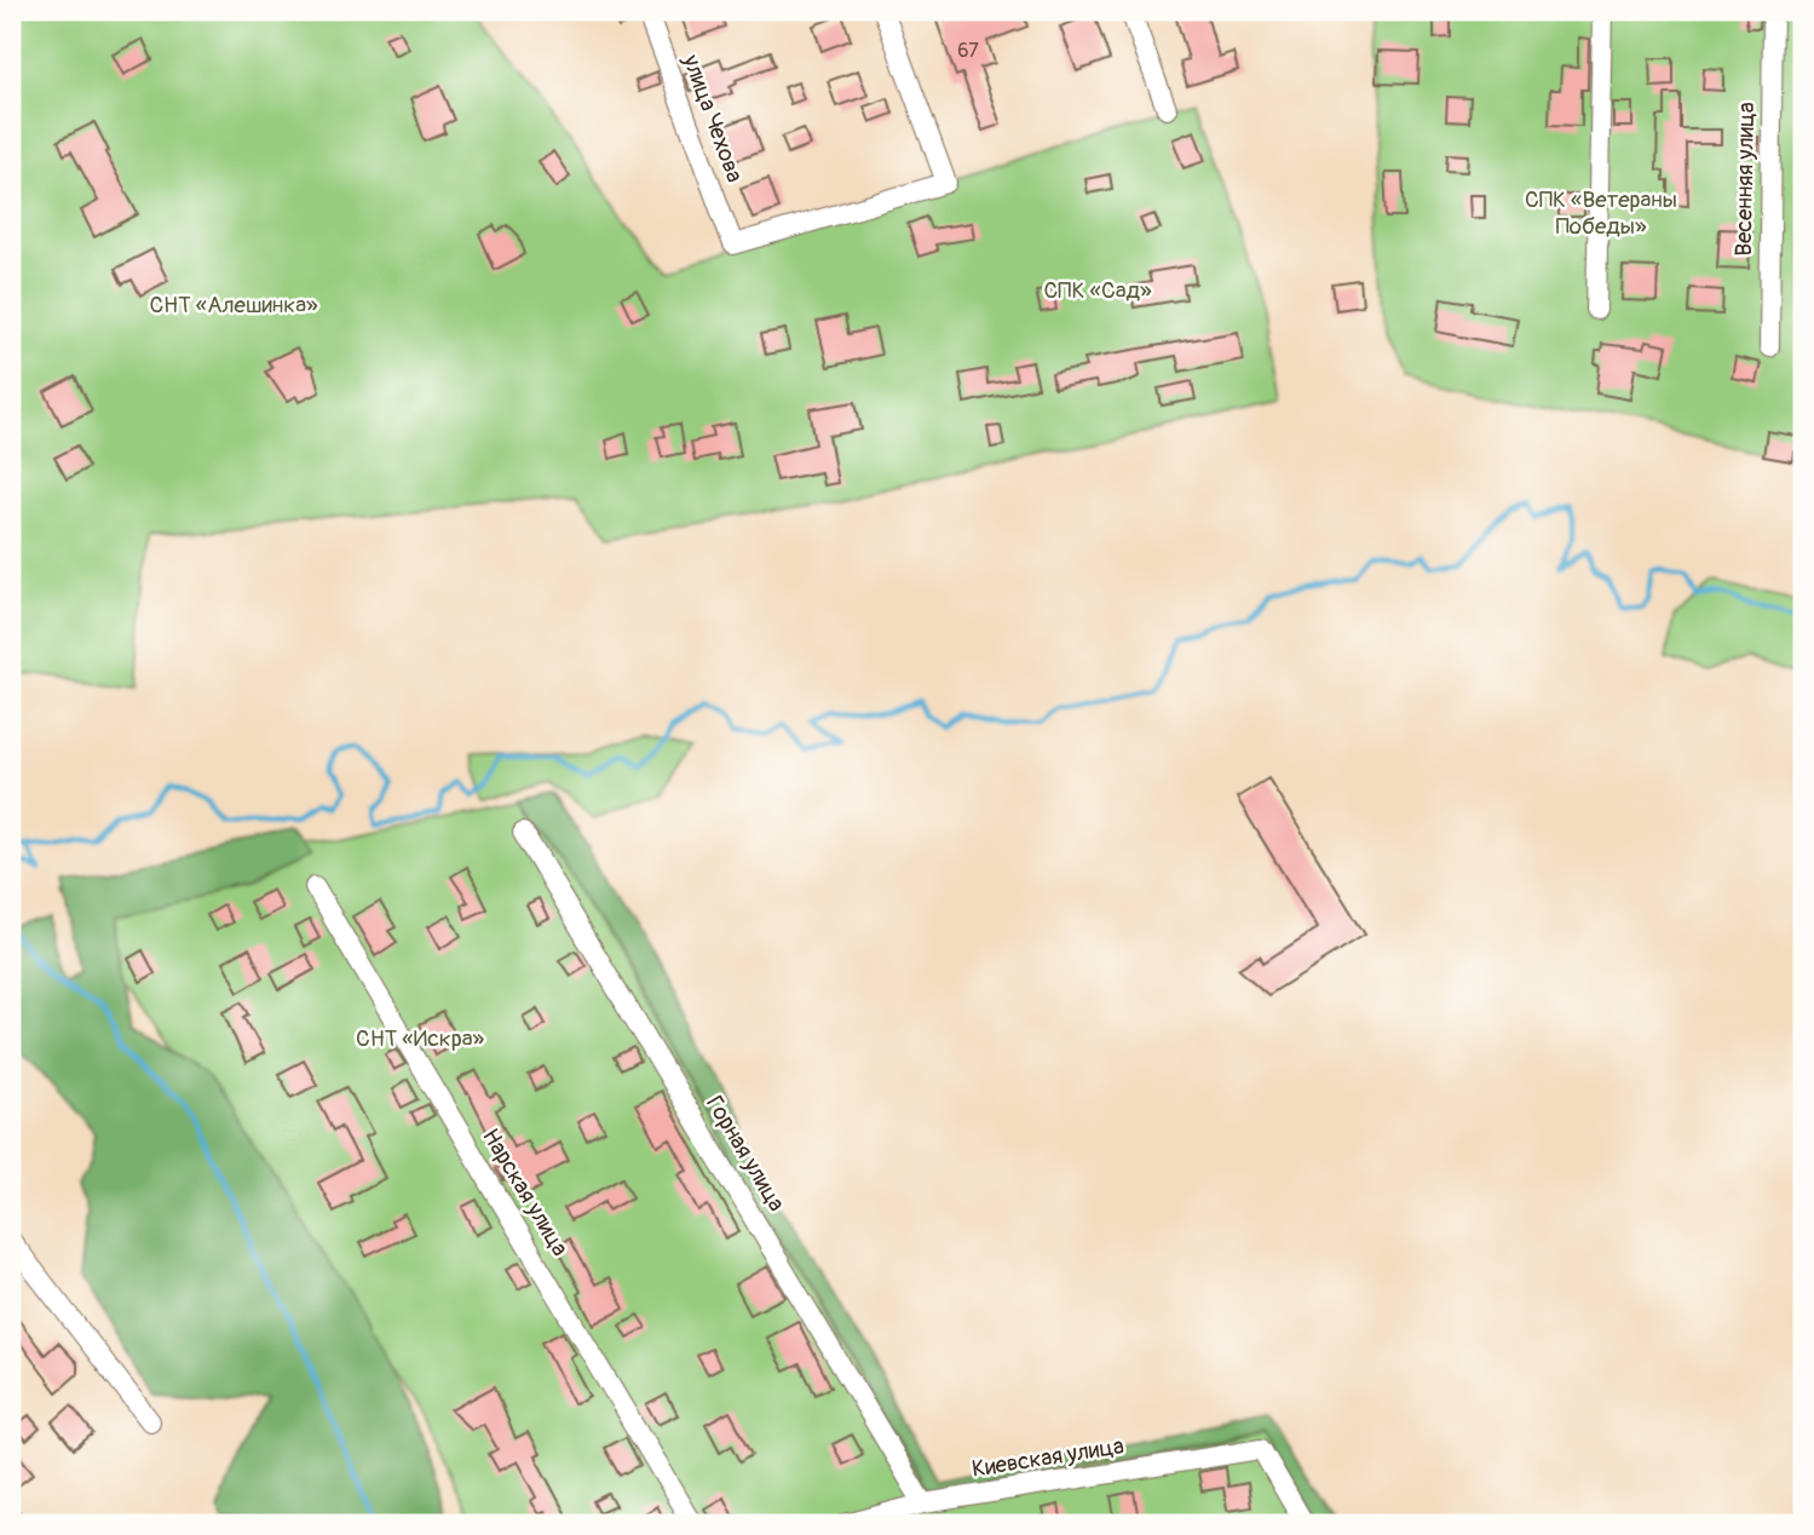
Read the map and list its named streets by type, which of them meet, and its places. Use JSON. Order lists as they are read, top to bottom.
{
  "streets": {
    "street": [
      "улица Чехова",
      "Весенняя улица",
      "Горная улица",
      "Нарская улица",
      "Киевская улица"
    ]
  },
  "crossings": [
    ["Горная улица", "Киевская улица"]
  ],
  "parks": [
    "СПК «Ветераны Победы»",
    "СПК «Сад»",
    "СНТ «Алешинка»",
    "СНТ «Искра»"
  ],
  "house_numbers": ["67"]
}
